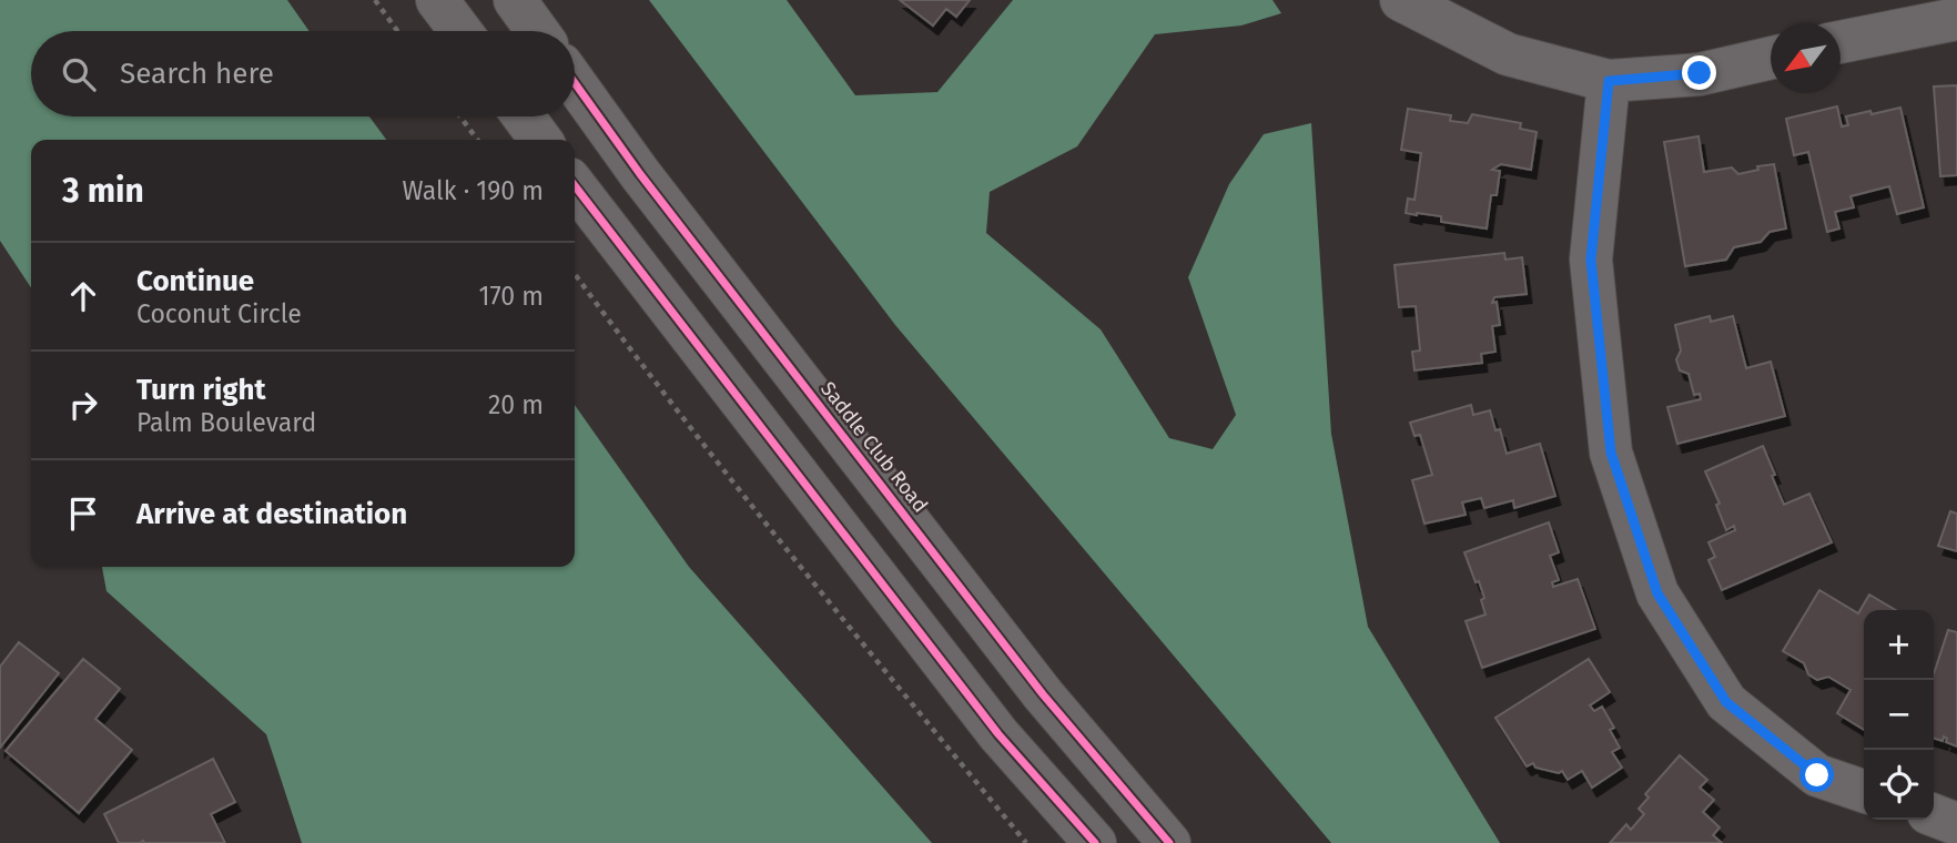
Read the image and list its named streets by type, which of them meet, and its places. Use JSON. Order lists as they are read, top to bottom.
{
  "streets": {
    "street": ["Saddle Club Road"]
  },
  "north": "bottom left",
  "page": {
    "search": "Search here",
    "heading": ["3 min", "Walk · 190 m"],
    "list": [
      ["Continue", "Coconut Circle", "170 m"],
      ["Turn right", "Palm Boulevard", "20 m"],
      "Arrive at destination"
    ],
    "map_buttons": ["+", "−"]
  }
}
